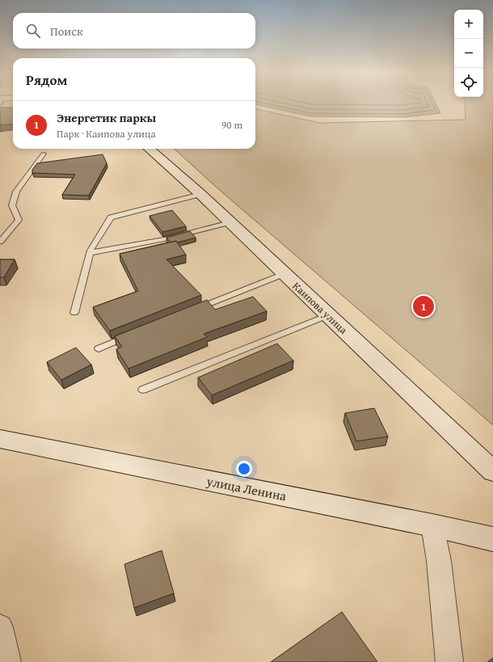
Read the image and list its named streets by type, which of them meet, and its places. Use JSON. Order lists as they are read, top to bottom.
{
  "streets": {
    "main road": ["Каипова улица", "улица Ленина"]
  },
  "page": {
    "map_buttons": ["+", "−"],
    "search": "Поиск",
    "heading": "Рядом",
    "list": [
      {
        "mark": "1",
        "name": "Энергетик паркы",
        "note": "Парк · Каипова улица",
        "value": "90 m"
      }
    ],
    "pins": "1"
  }
}
